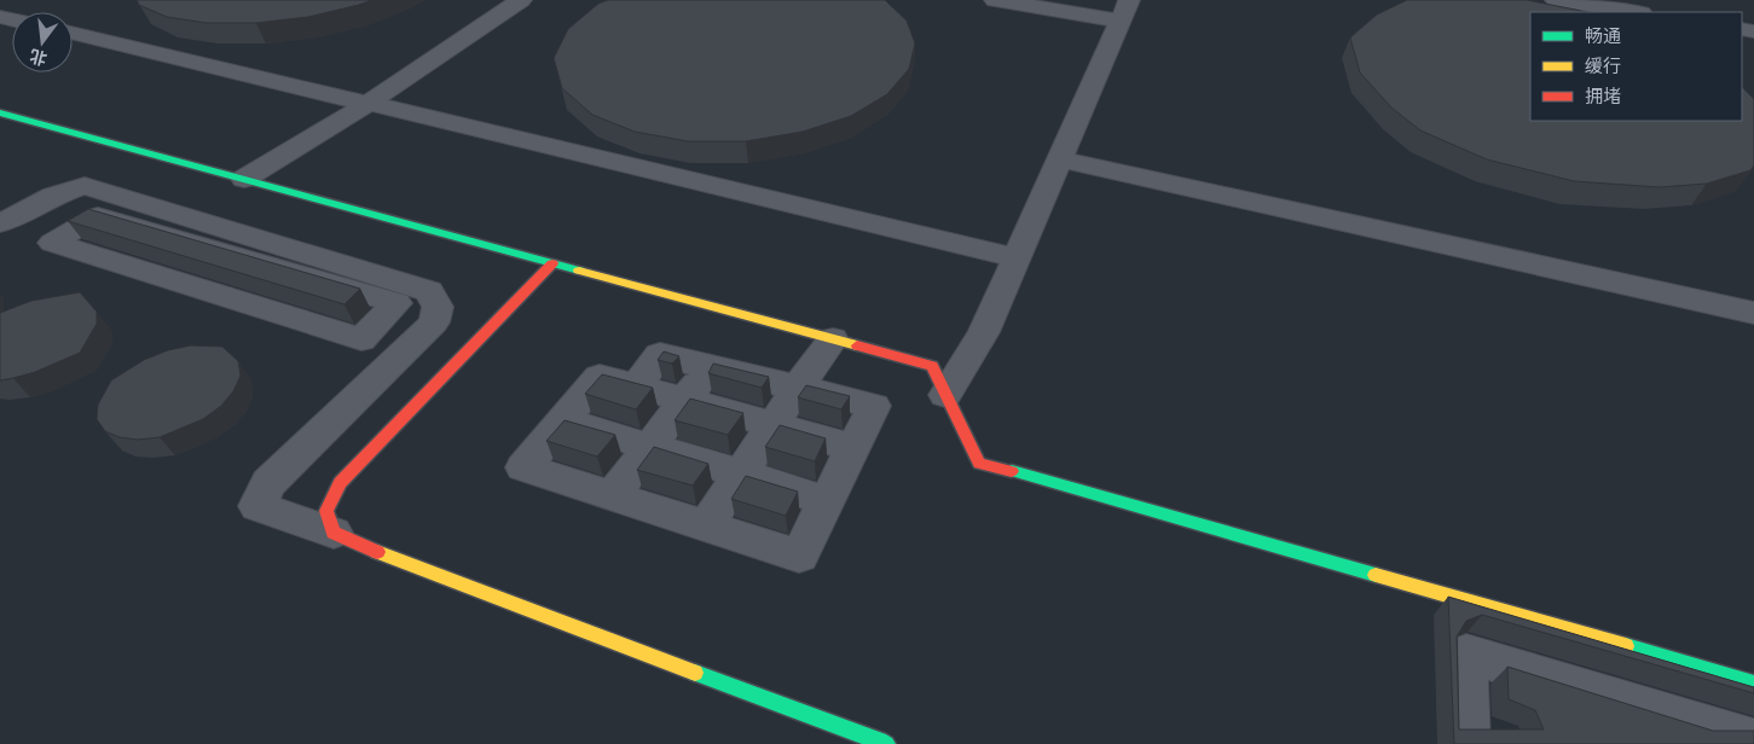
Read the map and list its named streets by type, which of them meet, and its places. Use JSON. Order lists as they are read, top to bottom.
{
  "legend": ["畅通", "缓行", "拥堵"],
  "north": "bottom"
}
